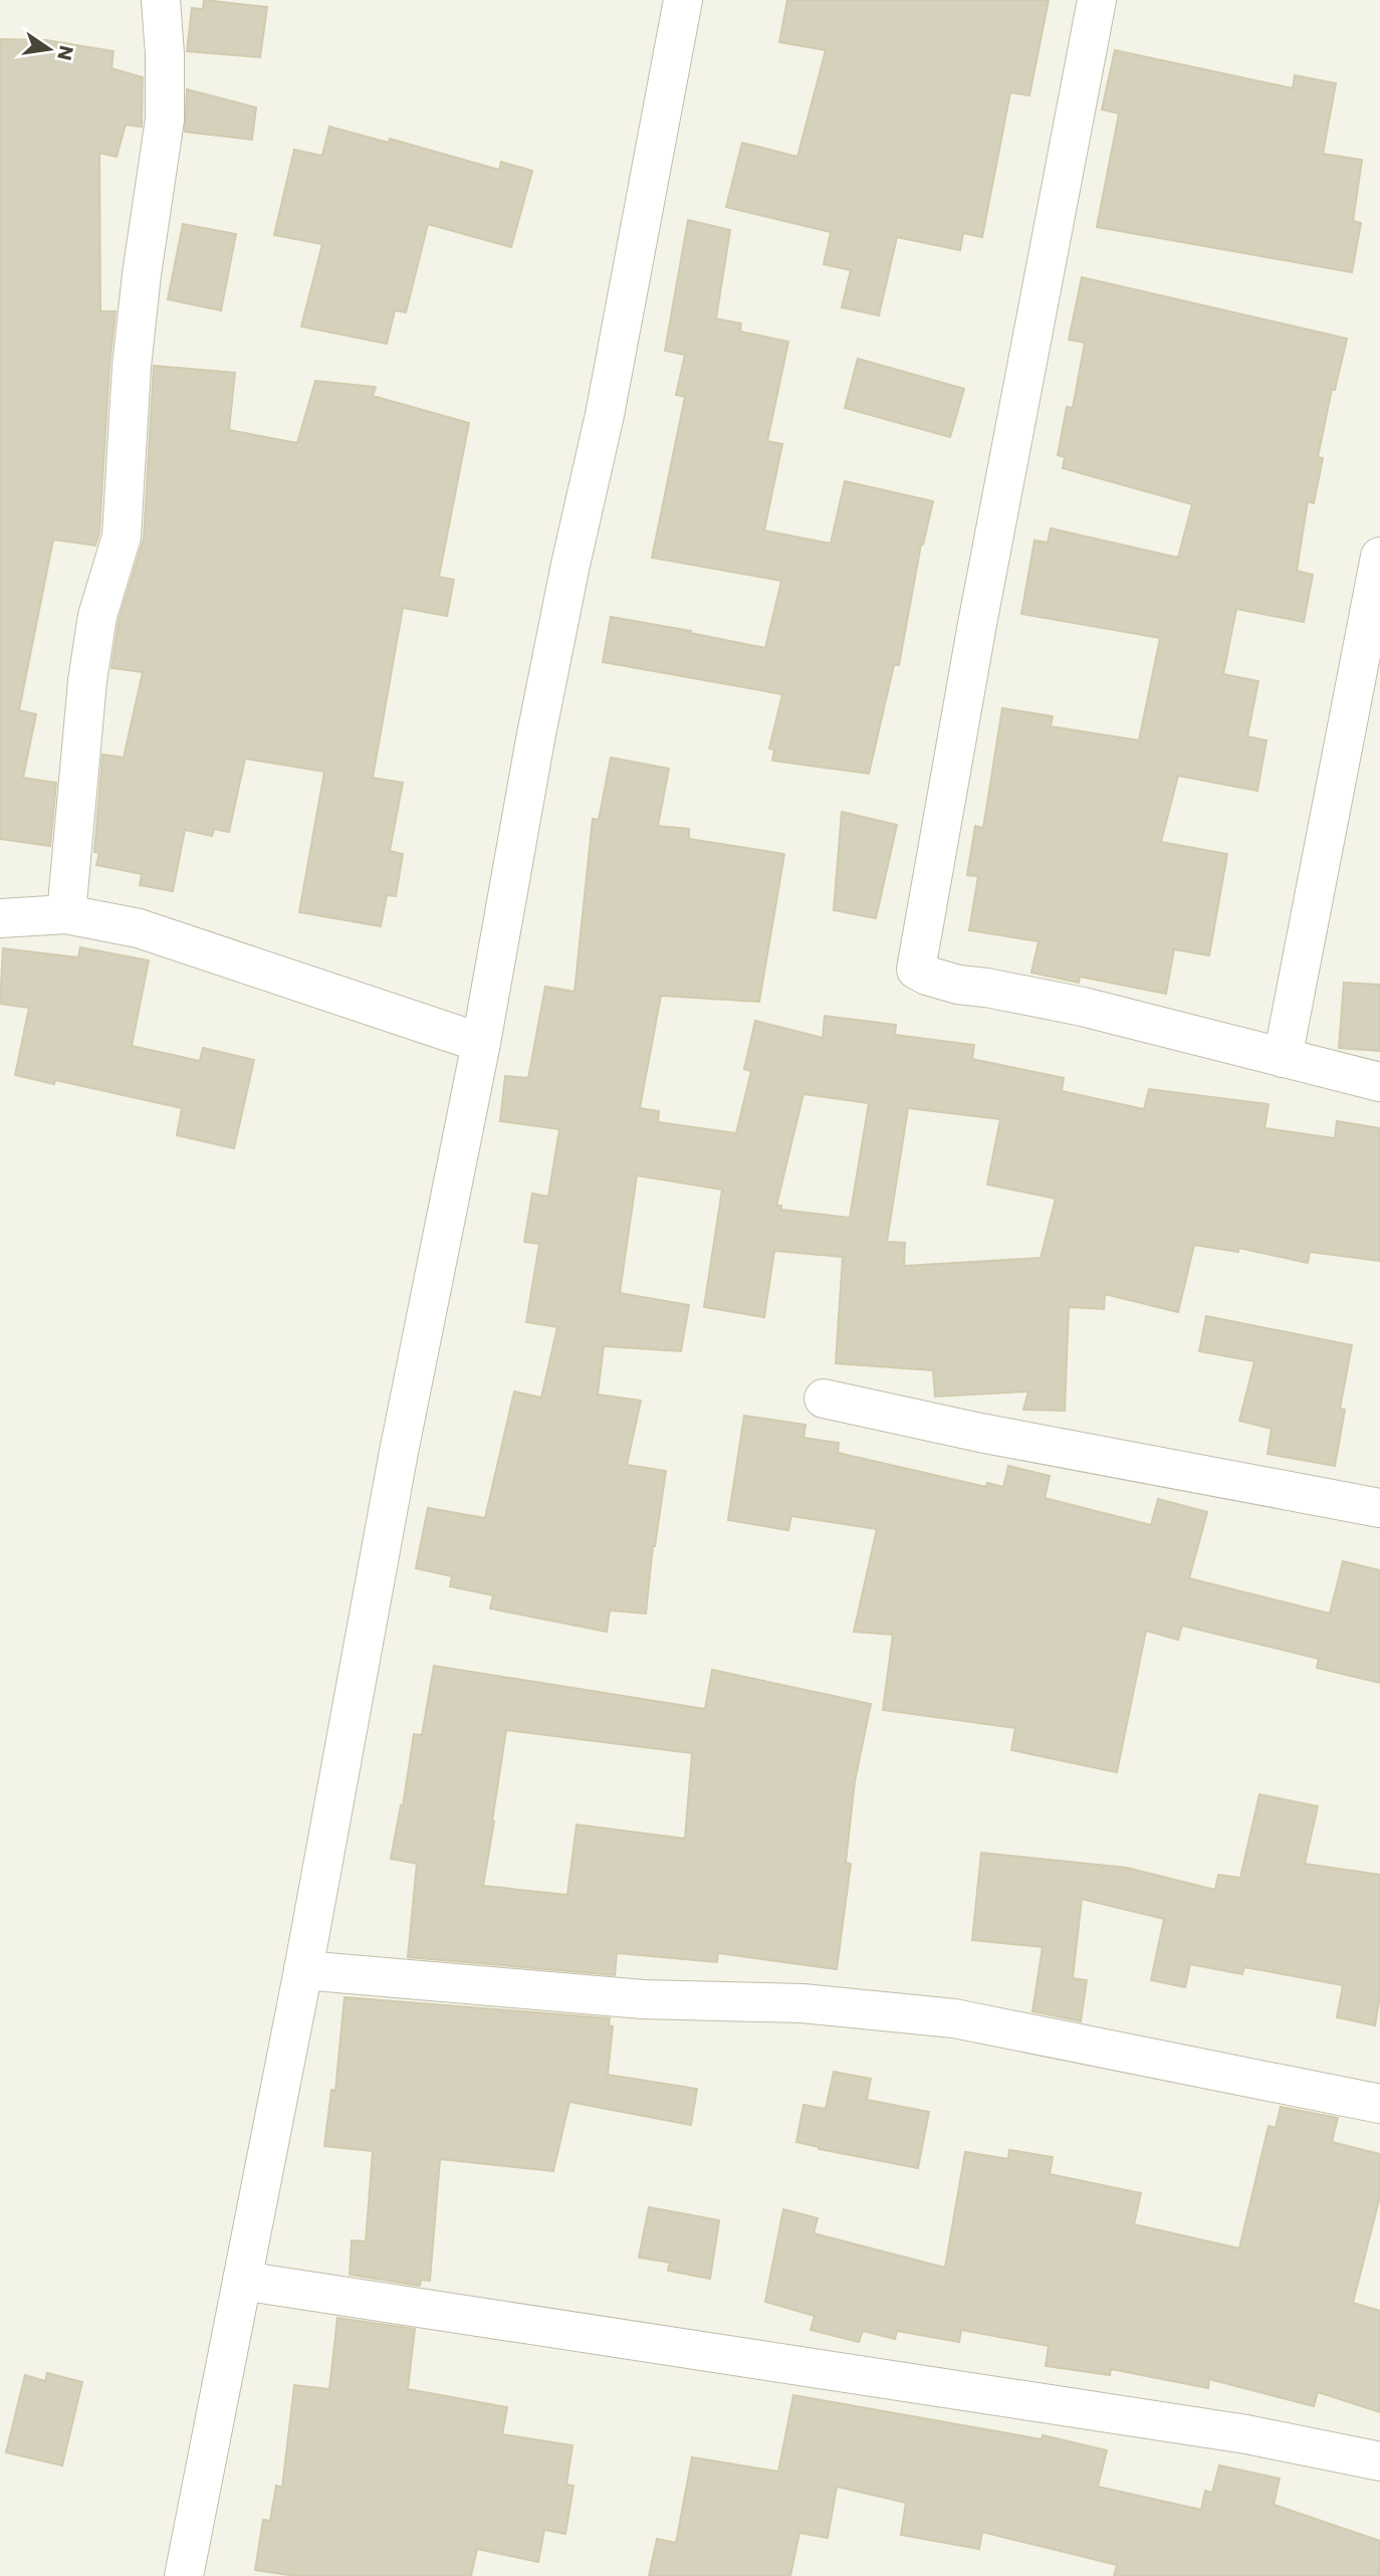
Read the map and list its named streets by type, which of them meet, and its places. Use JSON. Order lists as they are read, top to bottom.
{
  "north": "right"
}
